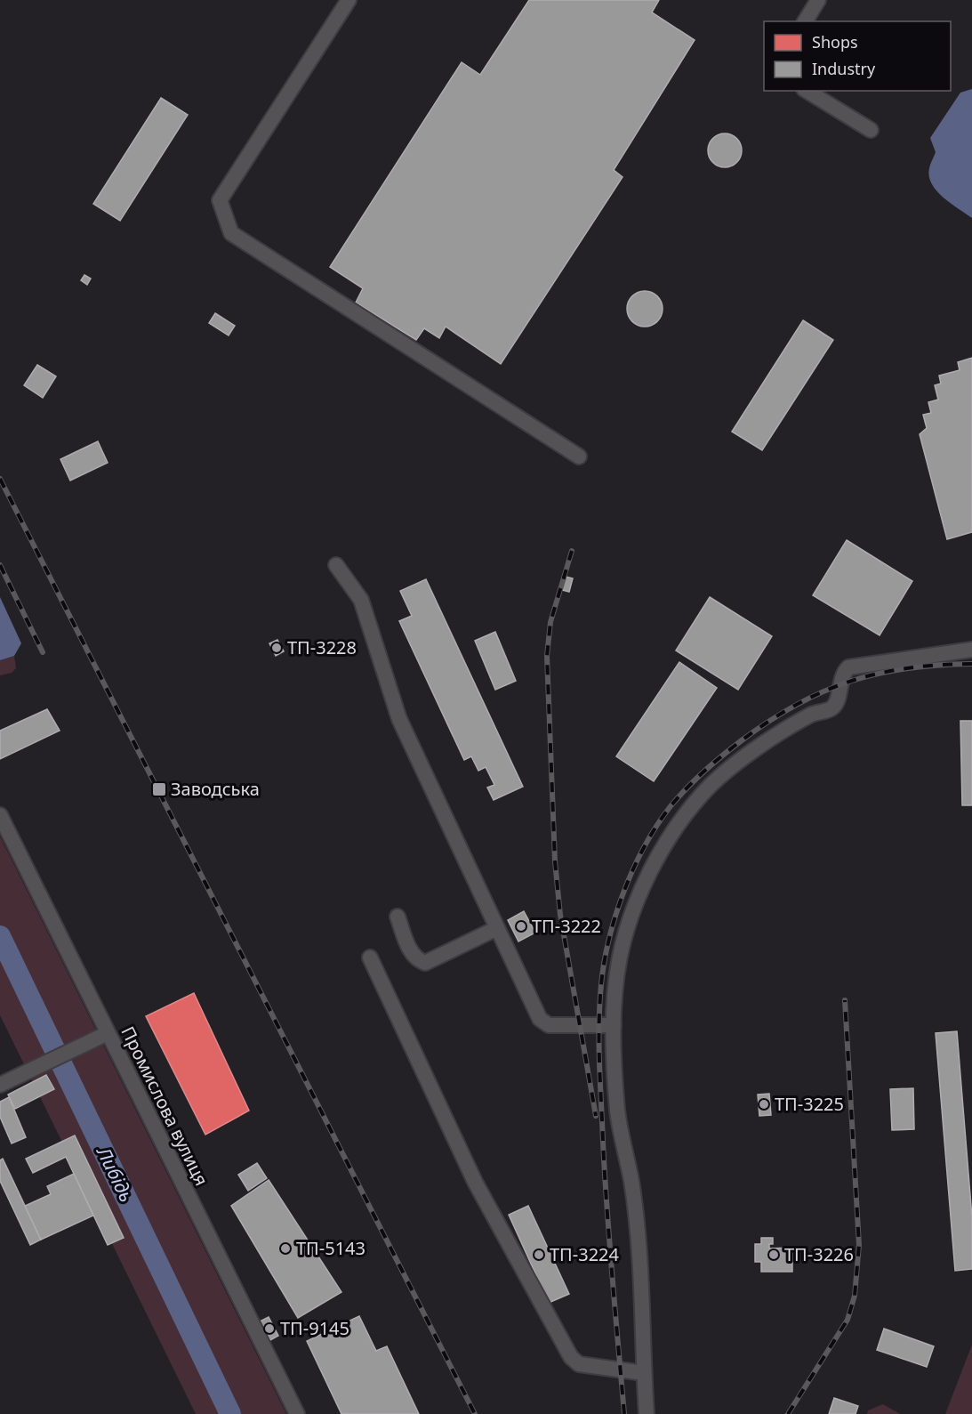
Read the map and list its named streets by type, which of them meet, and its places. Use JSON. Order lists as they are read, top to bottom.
{
  "streets": {
    "street": ["Промислова вулиця"]
  },
  "water": ["Либідь"],
  "places": {
    "other": [
      "ТП-3228",
      "ТП-3222",
      "ТП-3225",
      "ТП-5143",
      "ТП-3224",
      "ТП-3226",
      "ТП-9145"
    ],
    "transit": ["Заводська"]
  },
  "legend": ["Shops", "Industry"]
}
